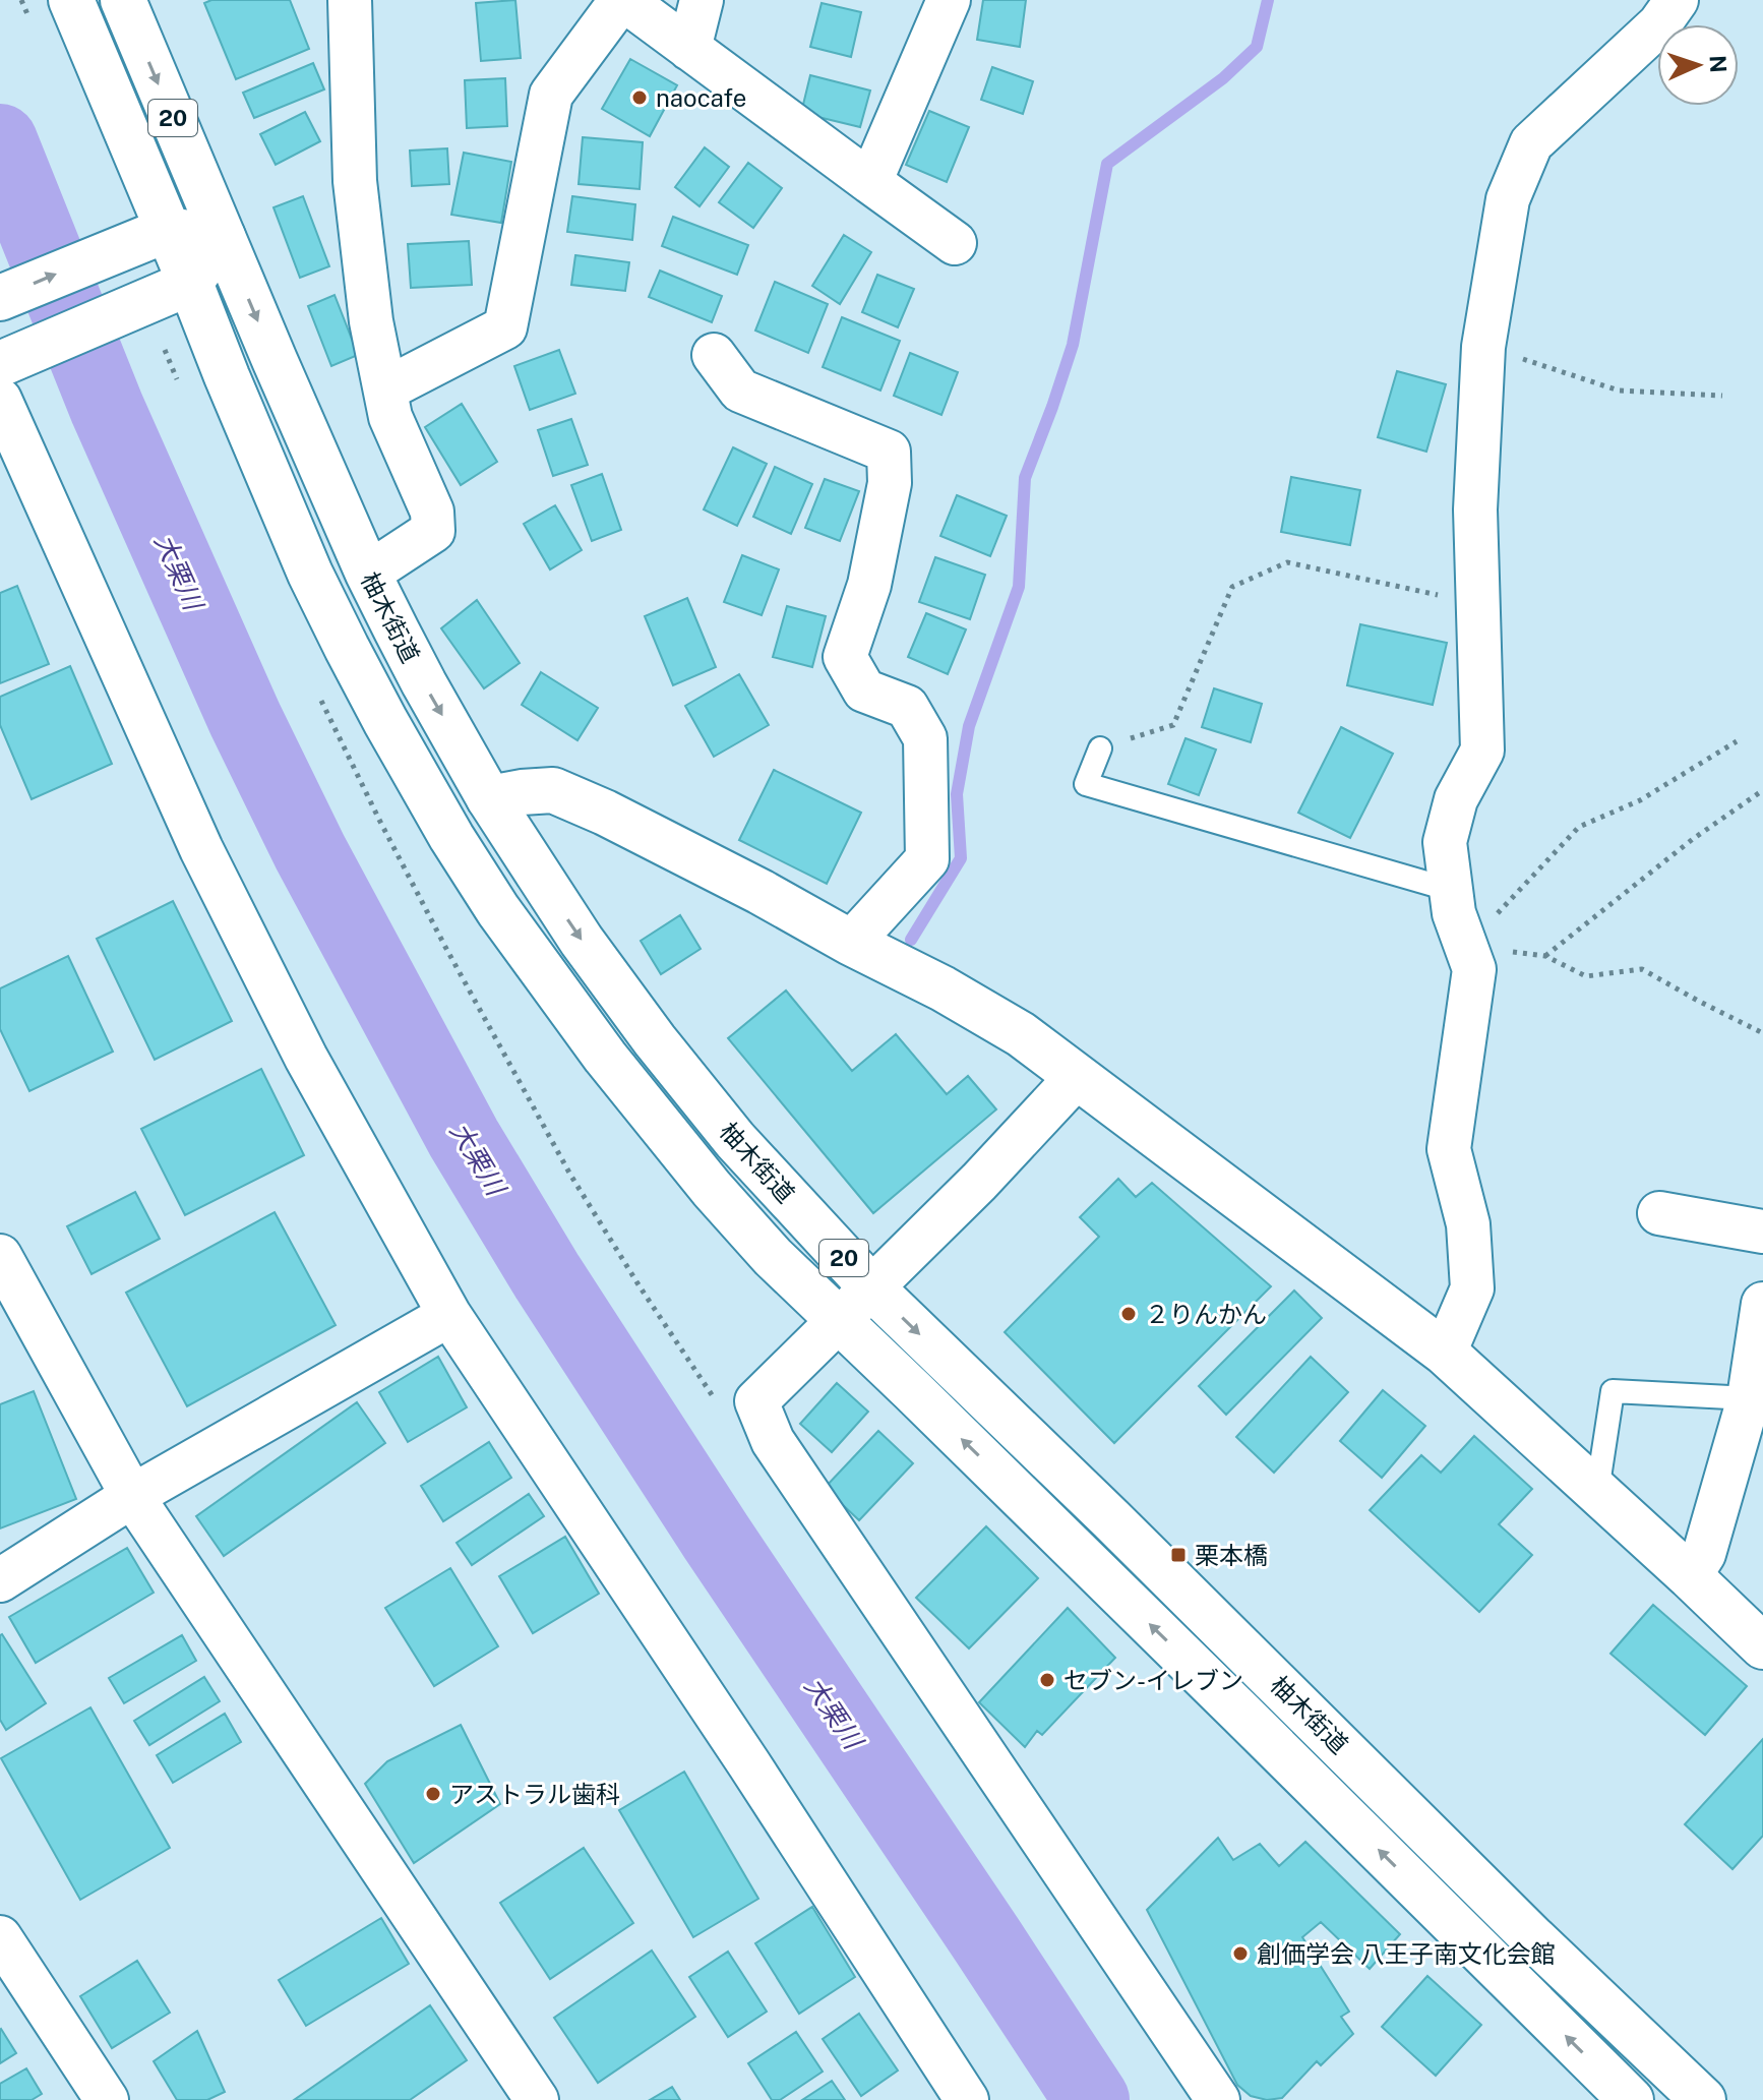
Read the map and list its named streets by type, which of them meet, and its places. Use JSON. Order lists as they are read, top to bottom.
{
  "streets": {
    "main road": ["20", "柚木街道"]
  },
  "water": ["大栗川"],
  "places": {
    "other": [
      "naocafe",
      "２りんかん",
      "セブン-イレブン",
      "アストラル歯科",
      "創価学会 八王子南文化会館"
    ],
    "transit": ["栗本橋"]
  },
  "north": "right"
}
